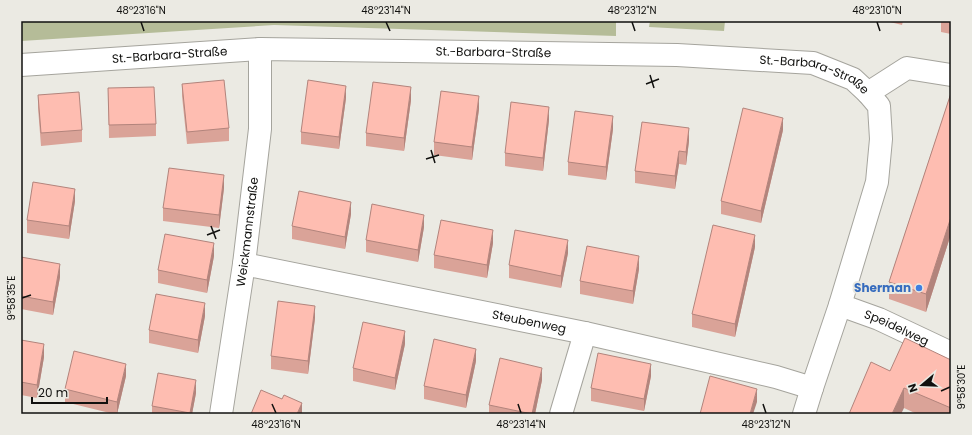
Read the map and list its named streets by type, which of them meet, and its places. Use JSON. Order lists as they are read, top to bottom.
{
  "streets": {
    "street": [
      "St.-Barbara-Straße",
      "Weickmannstraße",
      "Steubenweg",
      "Speidelweg"
    ]
  },
  "crossings": [
    ["St.-Barbara-Straße", "Weickmannstraße"],
    ["Weickmannstraße", "Steubenweg"]
  ],
  "places": ["Sherman"],
  "scale_bar": "20 m",
  "north": "left",
  "coordinates": [
    "48°23'16\"N",
    "48°23'14\"N",
    "48°23'12\"N",
    "48°23'10\"N",
    "9°58'35\"E",
    "9°58'30\"E"
  ]
}
